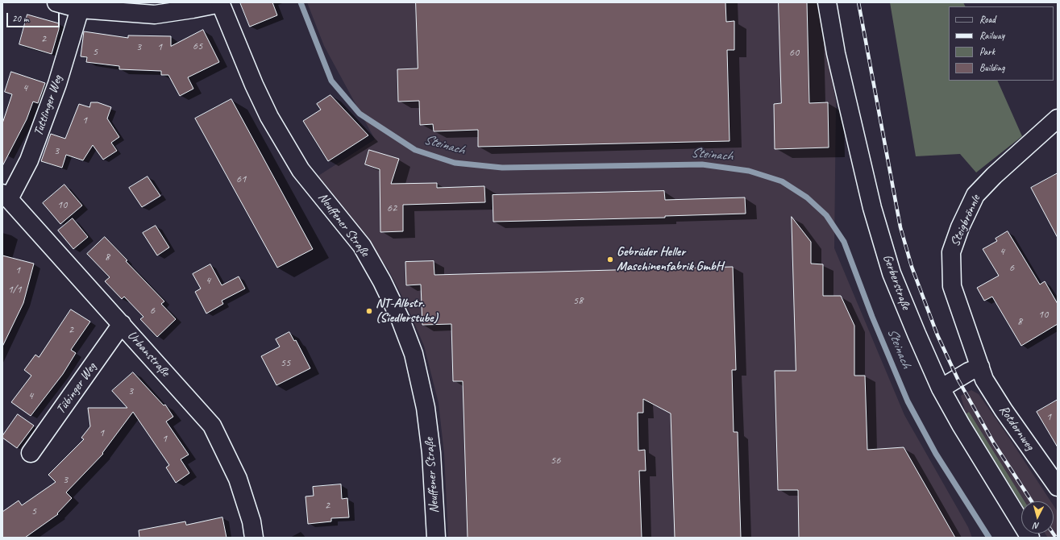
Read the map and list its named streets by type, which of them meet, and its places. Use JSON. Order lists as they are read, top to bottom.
{
  "streets": {
    "street": [
      "Tuttlinger Weg",
      "Steigbrönnle",
      "Neuffener Straße",
      "Gerberstraße",
      "Urbanstraße",
      "Tübinger Weg",
      "Rotdornweg"
    ]
  },
  "crossings": [
    ["Tuttlinger Weg", "Urbanstraße"],
    ["Steigbrönnle", "Rotdornweg"],
    ["Urbanstraße", "Tübinger Weg"]
  ],
  "water": ["Steinach"],
  "places": ["Gebrüder Heller Maschinenfabrik GmbH", "NT-Albstr. (Siedlerstube)"],
  "house_numbers": [
    "2",
    "65",
    "3",
    "1",
    "5",
    "60",
    "4",
    "1",
    "3",
    "61",
    "10",
    "62",
    "4",
    "8",
    "6",
    "1",
    "4",
    "1/1",
    "58",
    "6",
    "10",
    "8",
    "2",
    "55",
    "3",
    "4",
    "1",
    "1",
    "1",
    "56",
    "3",
    "2",
    "5"
  ],
  "legend": [
    "Road",
    "Railway",
    "Park",
    "Building"
  ],
  "scale_bar": "20 m",
  "north": "bottom"
}
